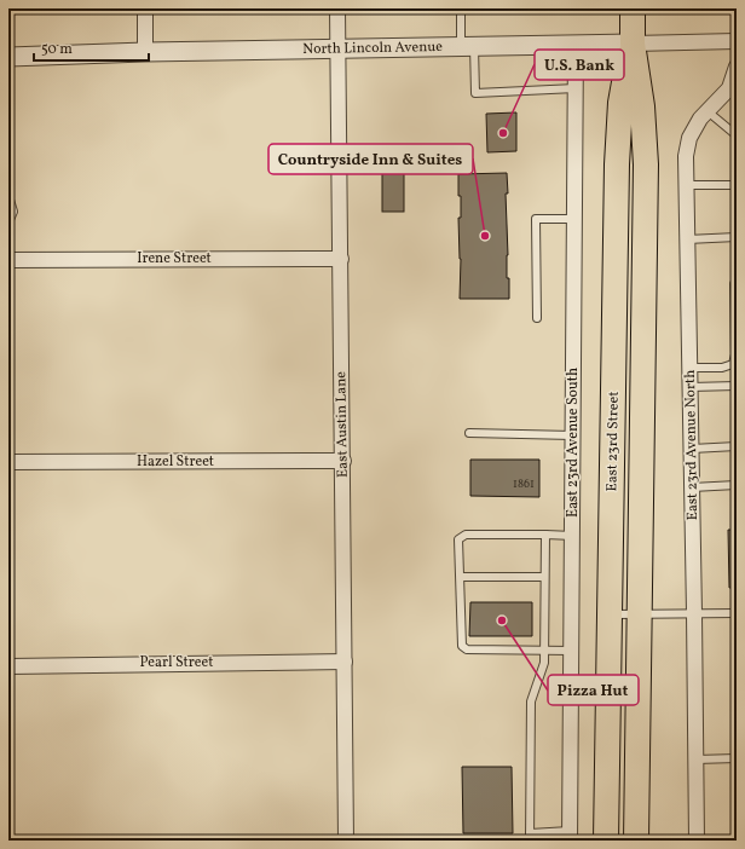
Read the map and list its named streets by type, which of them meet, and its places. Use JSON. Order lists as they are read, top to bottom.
{
  "streets": {
    "main road": ["East 23rd Street"],
    "street": [
      "North Lincoln Avenue",
      "Irene Street",
      "East Austin Lane",
      "East 23rd Avenue South",
      "East 23rd Avenue North",
      "Hazel Street",
      "Pearl Street"
    ]
  },
  "crossings": [
    ["North Lincoln Avenue", "East Austin Lane"],
    ["North Lincoln Avenue", "East 23rd Street"],
    ["North Lincoln Avenue", "East 23rd Avenue South"],
    ["Irene Street", "East Austin Lane"],
    ["East Austin Lane", "Hazel Street"],
    ["East Austin Lane", "Pearl Street"]
  ],
  "places": ["U.S. Bank", "Countryside Inn & Suites", "Pizza Hut"],
  "house_numbers": ["1861"],
  "scale_bar": "50 m"
}
